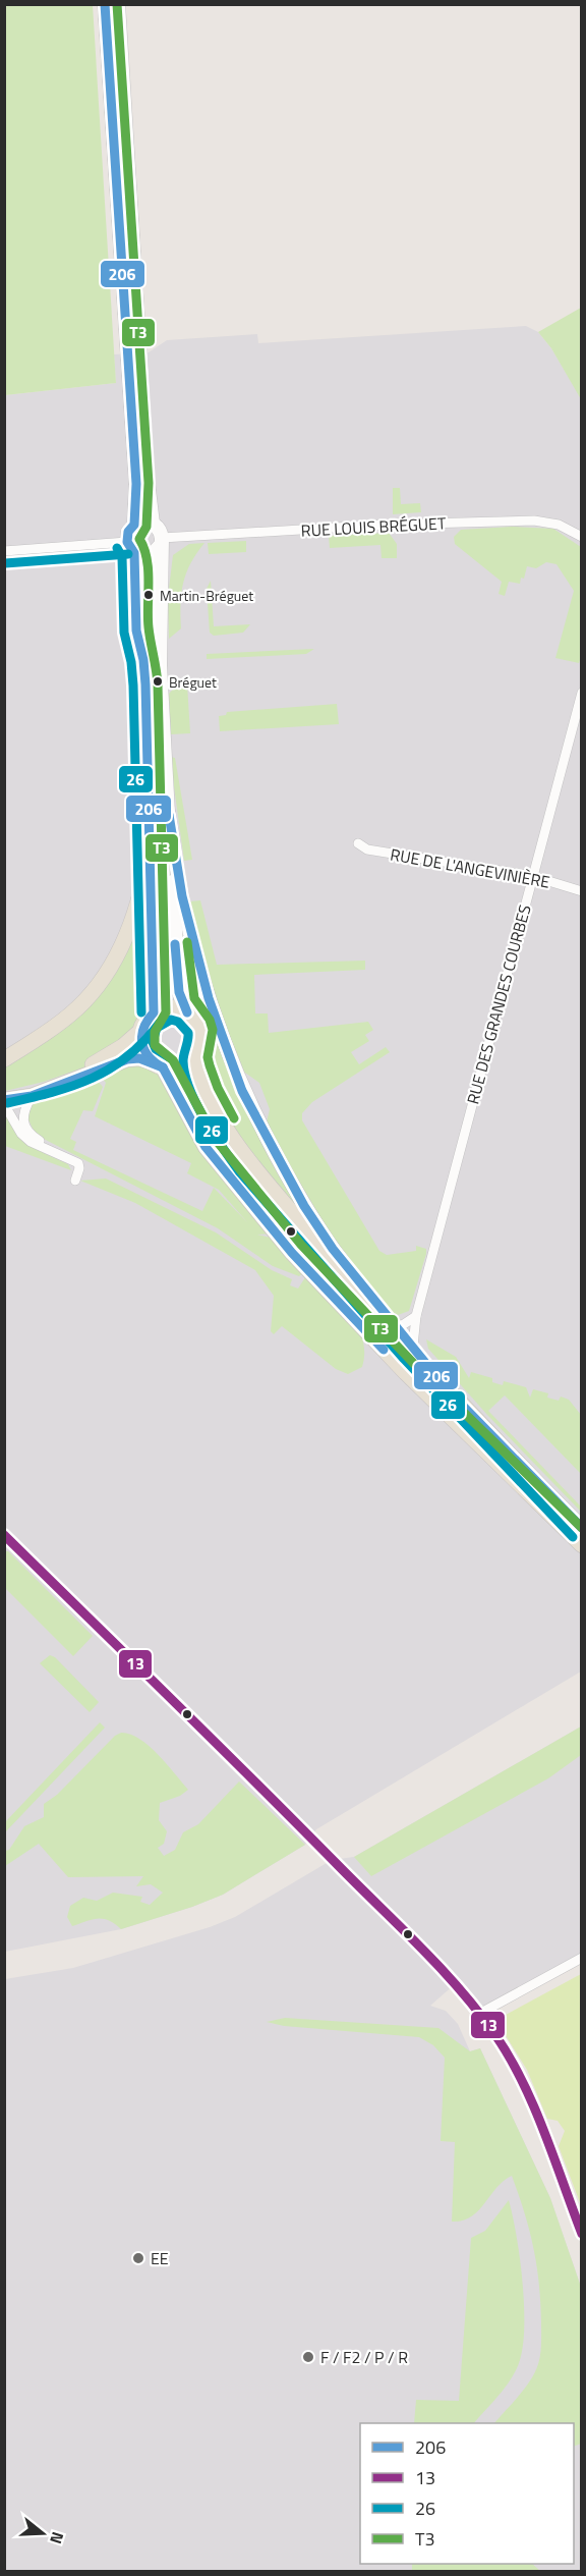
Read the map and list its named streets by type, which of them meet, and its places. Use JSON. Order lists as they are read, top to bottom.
{
  "streets": {
    "street": ["RUE LOUIS BRÉGUET", "RUE DE L'ANGEVINIÈRE", "RUE DES GRANDES COURBES"]
  },
  "crossings": [
    ["RUE DE L'ANGEVINIÈRE", "RUE DES GRANDES COURBES"]
  ],
  "places": [
    "Martin-Bréguet",
    "Bréguet",
    "EE",
    "F / F2 / P / R"
  ],
  "lines": [
    "transit line 206",
    "transit line T3",
    "transit line 26",
    "transit line 13"
  ],
  "legend": [
    "206",
    "13",
    "26",
    "T3"
  ],
  "north": "right"
}
